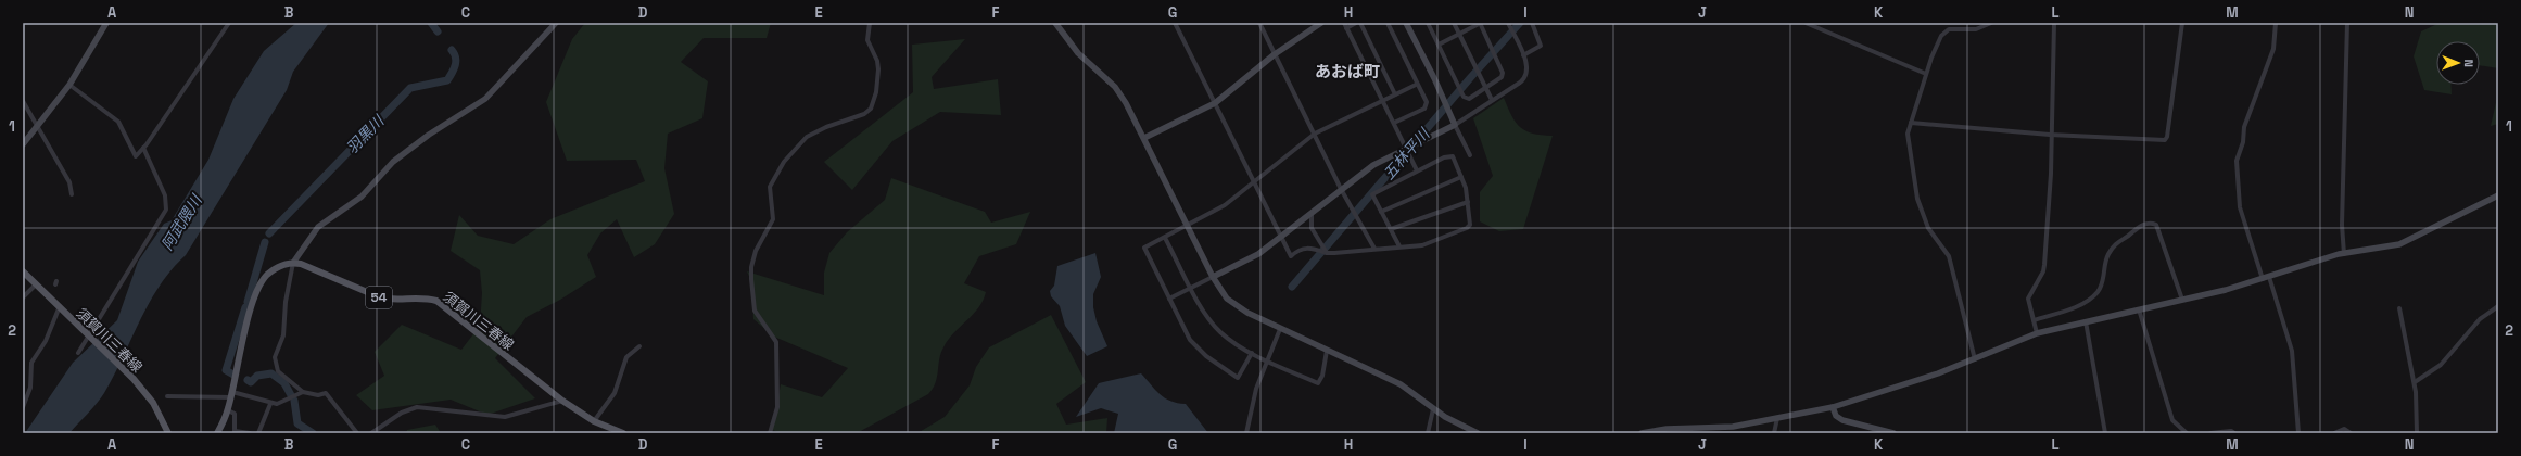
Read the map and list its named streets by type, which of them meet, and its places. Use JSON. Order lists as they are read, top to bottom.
{
  "streets": {
    "main road": ["54", "須賀川三春線"]
  },
  "districts": ["あおば町"],
  "water": ["羽黒川", "五林平川", "阿武隈川"],
  "north": "right",
  "grid": {
    "columns": [
      "A",
      "B",
      "C",
      "D",
      "E",
      "F",
      "G",
      "H",
      "I",
      "J",
      "K",
      "L",
      "M",
      "N"
    ],
    "rows": ["1", "2"]
  }
}
